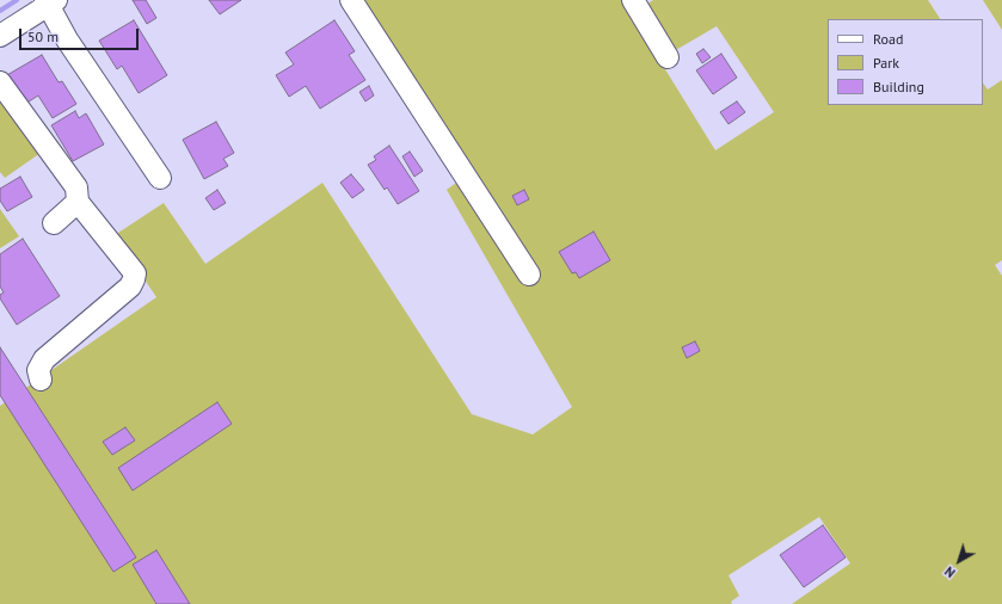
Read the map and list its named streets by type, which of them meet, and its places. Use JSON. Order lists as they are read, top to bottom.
{
  "legend": ["Road", "Park", "Building"],
  "scale_bar": "50 m",
  "north": "bottom left"
}
